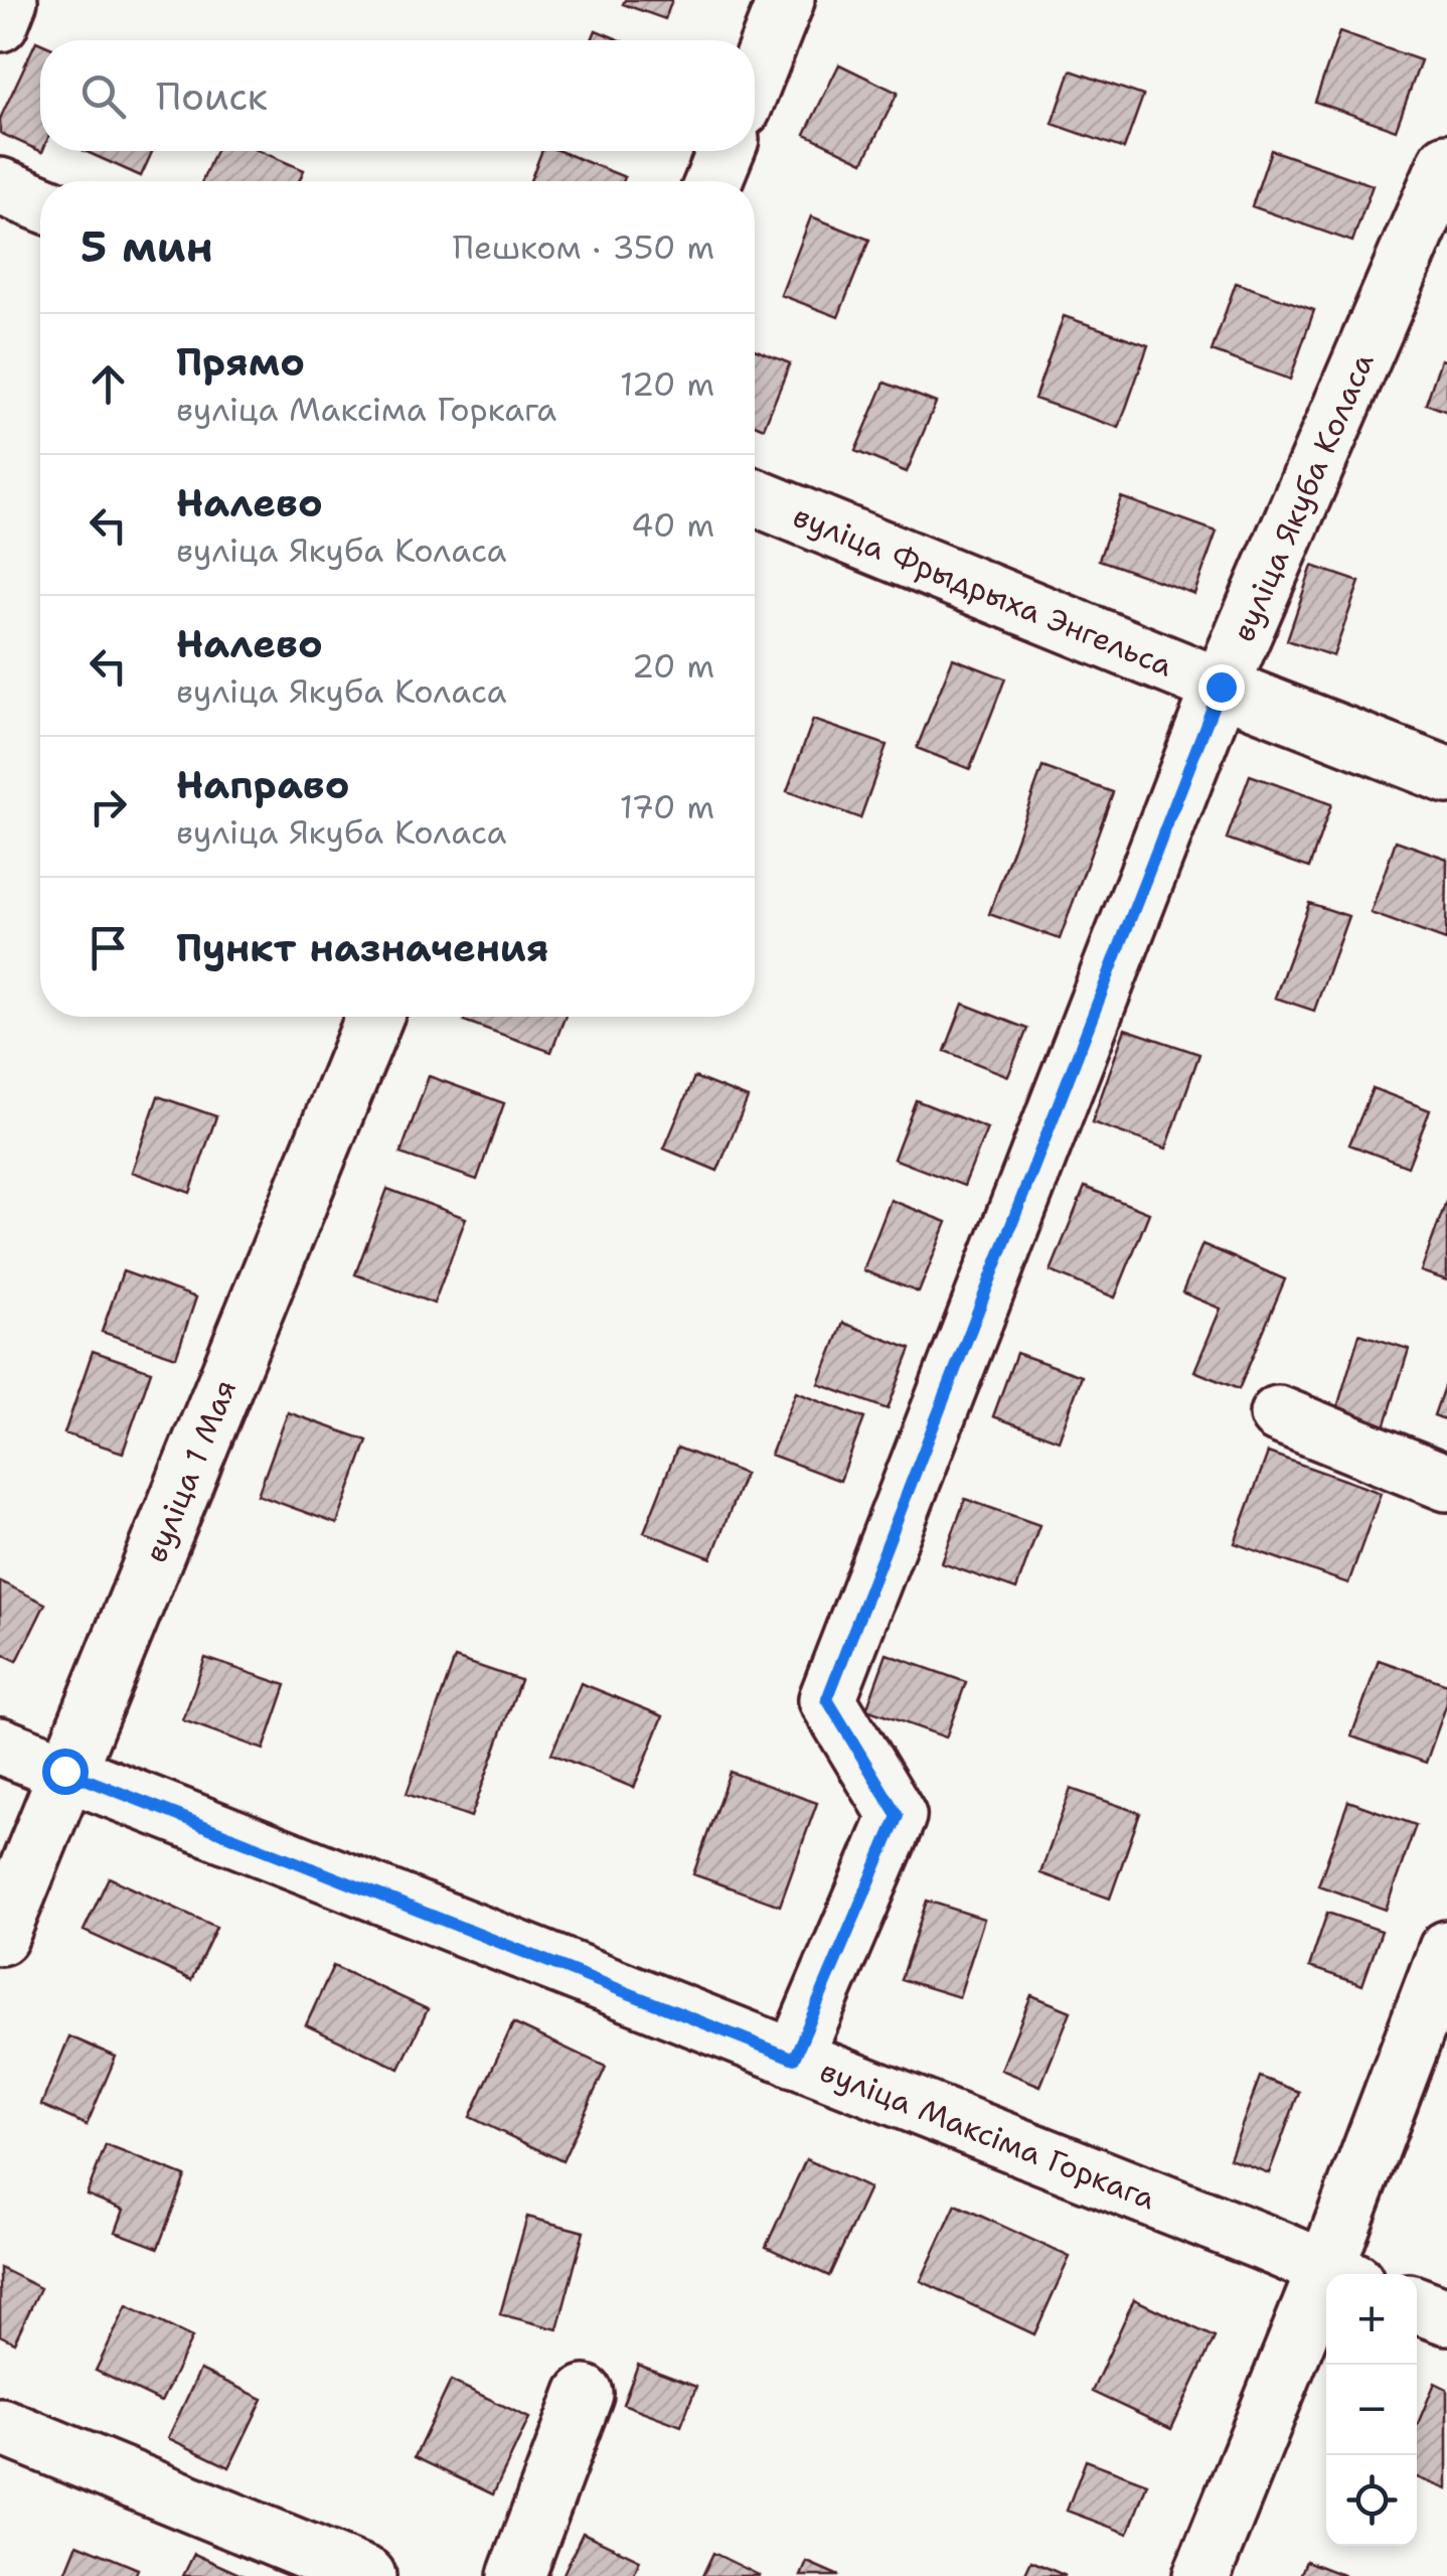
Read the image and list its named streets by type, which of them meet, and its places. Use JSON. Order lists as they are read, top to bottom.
{
  "streets": {
    "street": [
      "вуліца Якуба Коласа",
      "вуліца Фрыдрыха Энгельса",
      "вуліца 1 Мая",
      "вуліца Максіма Горкага"
    ]
  },
  "crossings": [
    ["вуліца Якуба Коласа", "вуліца Фрыдрыха Энгельса"],
    ["вуліца Якуба Коласа", "вуліца Максіма Горкага"],
    ["вуліца 1 Мая", "вуліца Максіма Горкага"]
  ],
  "page": {
    "search": "Поиск",
    "heading": ["5 мин", "Пешком · 350 m"],
    "list": [
      ["Прямо", "вуліца Максіма Горкага", "120 m"],
      ["Налево", "вуліца Якуба Коласа", "40 m"],
      ["Налево", "вуліца Якуба Коласа", "20 m"],
      ["Направо", "вуліца Якуба Коласа", "170 m"],
      "Пункт назначения"
    ],
    "map_buttons": ["+", "−"]
  }
}
